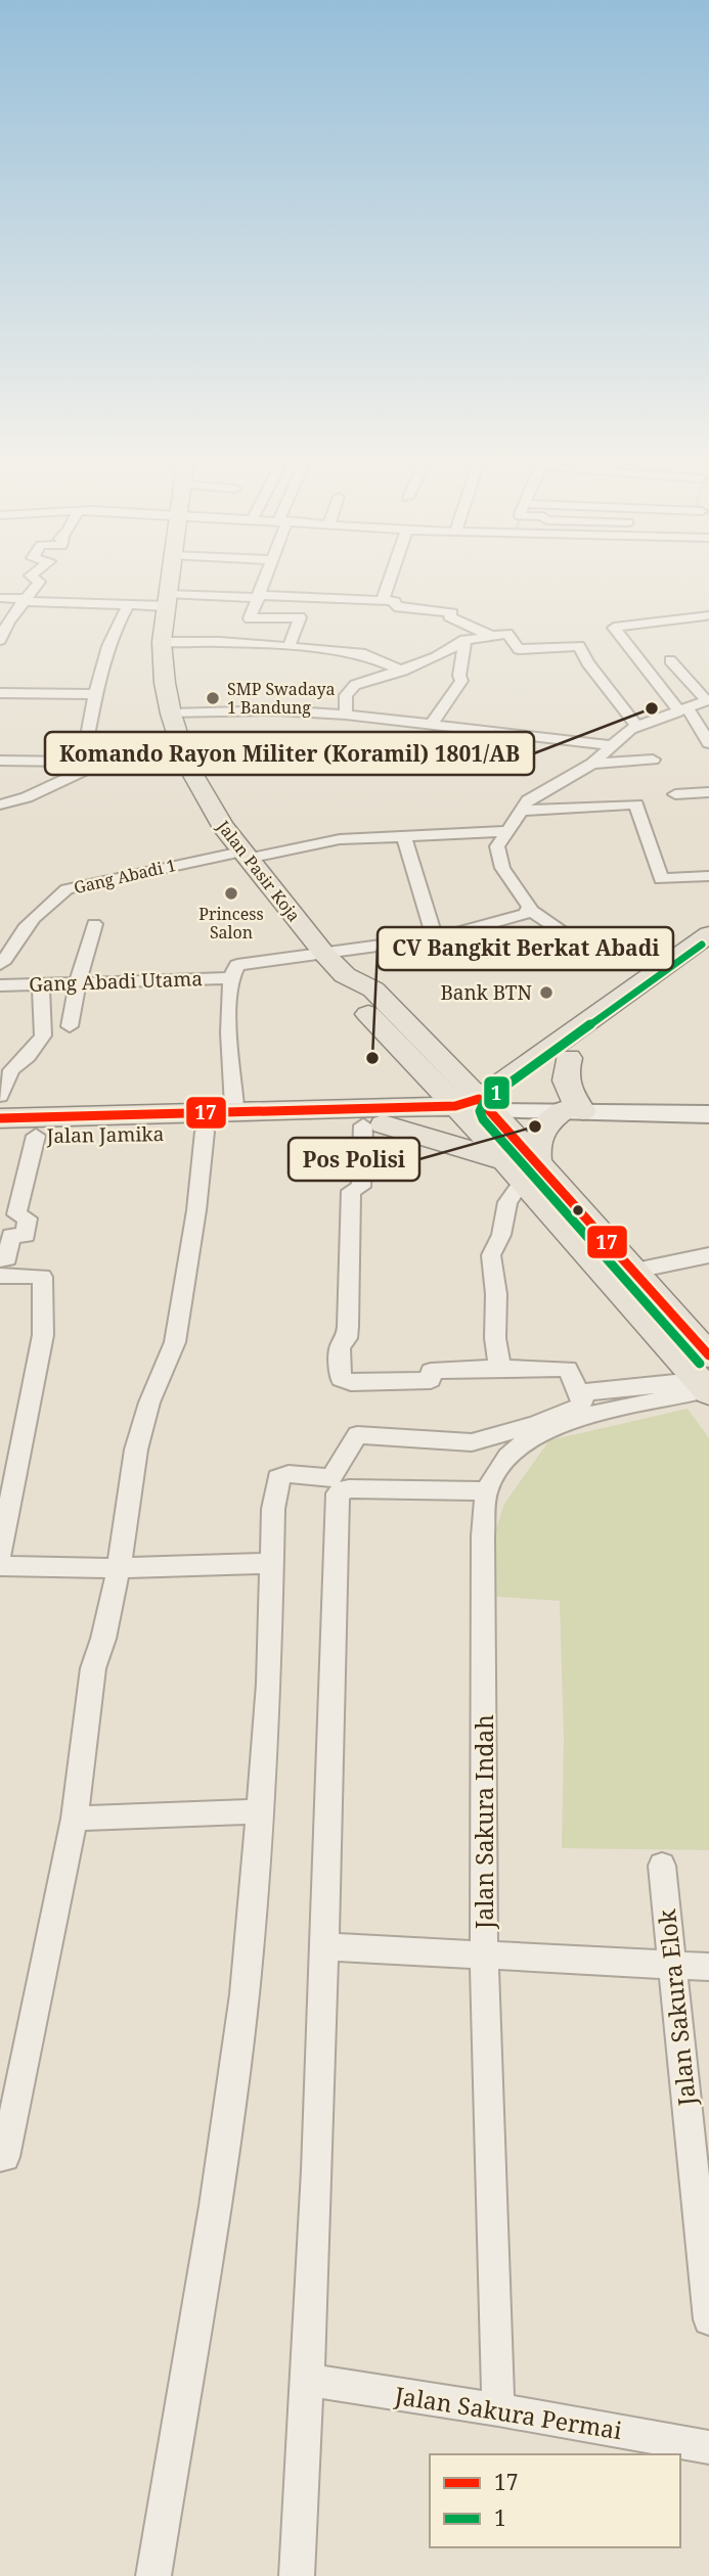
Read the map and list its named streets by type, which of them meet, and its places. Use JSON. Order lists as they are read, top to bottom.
{
  "streets": {
    "main road": ["Jalan Pasir Koja", "Jalan Jamika"],
    "street": [
      "Gang Abadi 1",
      "Gang Abadi Utama",
      "Jalan Sakura Indah",
      "Jalan Sakura Elok",
      "Jalan Sakura Permai"
    ]
  },
  "crossings": [
    ["Jalan Pasir Koja", "Gang Abadi 1"],
    ["Jalan Pasir Koja", "Jalan Jamika"],
    ["Jalan Sakura Indah", "Jalan Sakura Permai"]
  ],
  "places": [
    "SMP Swadaya 1 Bandung",
    "Komando Rayon Militer (Koramil) 1801/AB",
    "Princess Salon",
    "Bank BTN",
    "CV Bangkit Berkat Abadi",
    "Pos Polisi"
  ],
  "lines": ["transit line 1", "transit line 17"],
  "legend": ["17", "1"]
}
